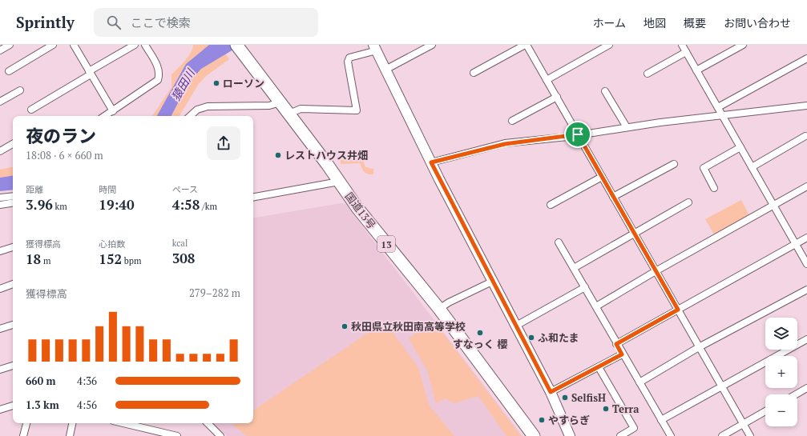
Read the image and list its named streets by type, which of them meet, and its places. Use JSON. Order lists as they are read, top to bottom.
{
  "streets": {
    "highway": ["国道13号", "13"]
  },
  "water": ["猿田川"],
  "places": [
    "ローソン",
    "レストハウス井畑",
    "秋田県立秋田南高等学校",
    "すなっく 櫻",
    "ふ和たま",
    "SelfisH",
    "Terra",
    "やすらぎ"
  ],
  "page": {
    "header": "Sprintly",
    "search": "ここで検索",
    "nav": [
      "ホーム",
      "地図",
      "概要",
      "お問い合わせ"
    ],
    "heading": ["夜のラン", "18:08 · 6 × 660 m"],
    "stats": [
      ["距離", "3.96 km"],
      ["時間", "19:40"],
      ["ペース", "4:58 /km"],
      ["獲得標高", "18 m"],
      ["心拍数", "152 bpm"],
      ["kcal", "308"]
    ],
    "chart": ["獲得標高", "279–282 m"],
    "map_buttons": ["+", "−"],
    "list": [
      {
        "name": "660 m",
        "note": "4:36"
      },
      {
        "name": "1.3 km",
        "note": "4:56"
      }
    ]
  }
}
